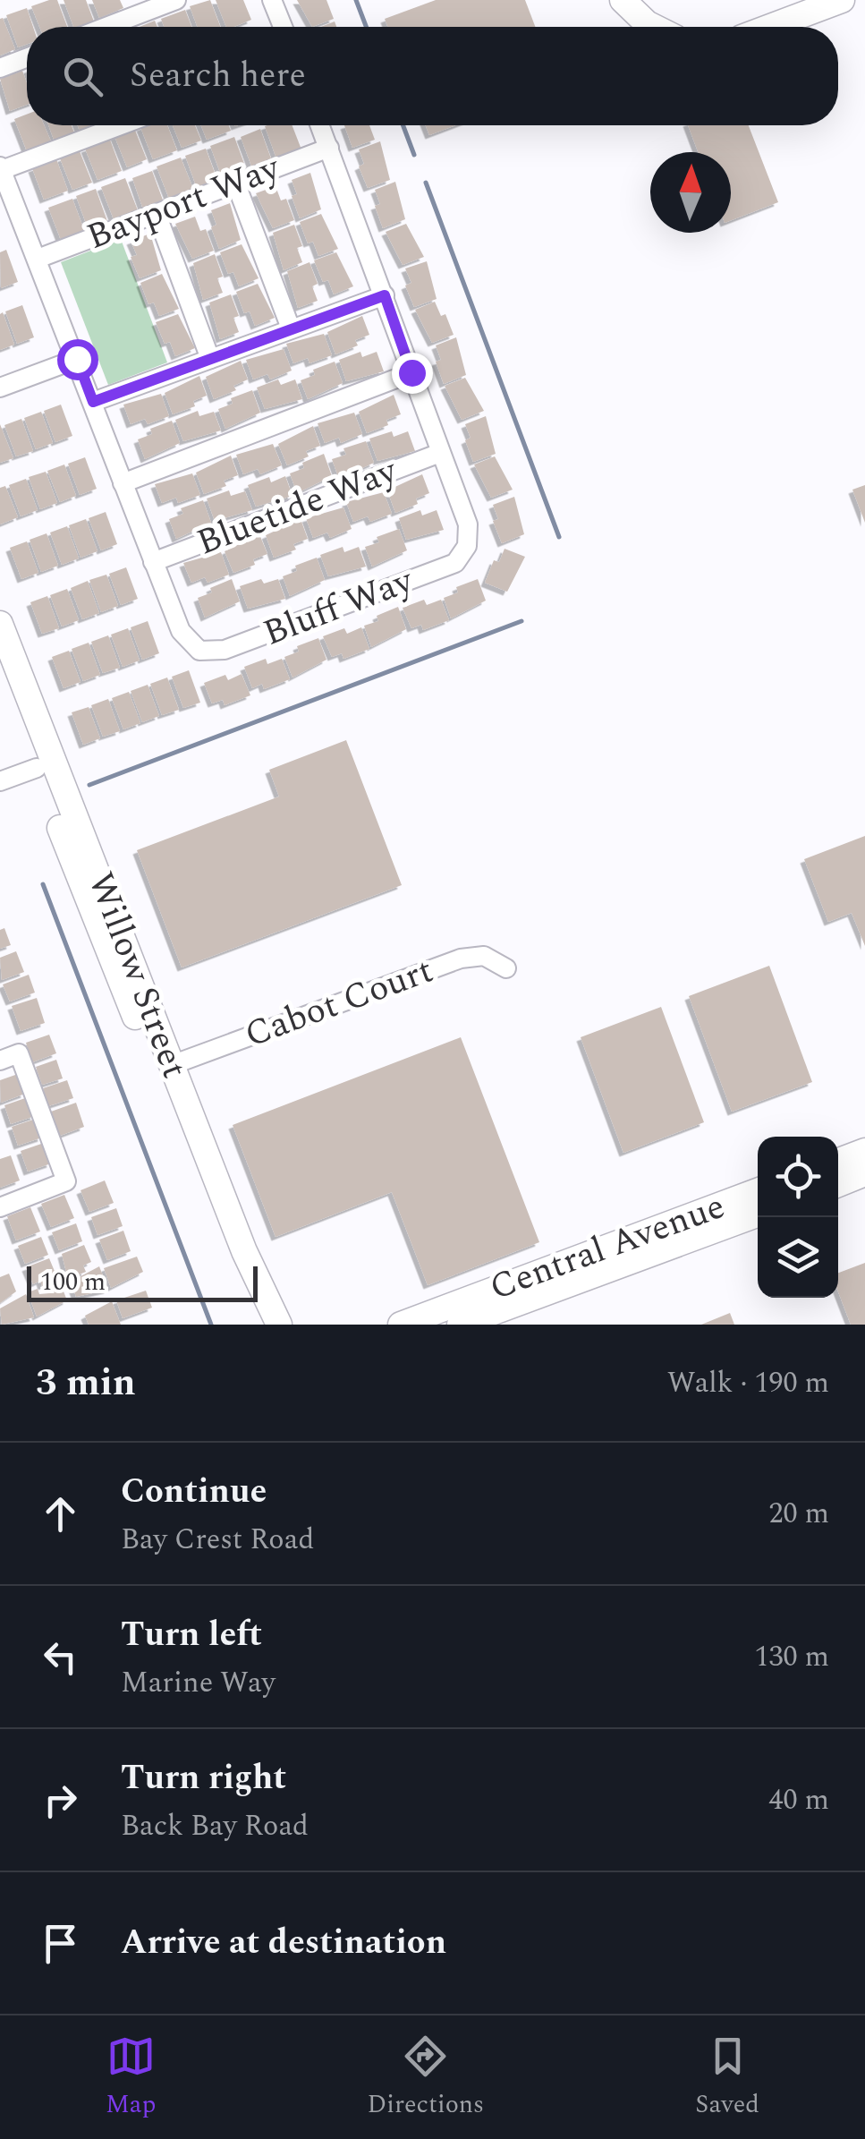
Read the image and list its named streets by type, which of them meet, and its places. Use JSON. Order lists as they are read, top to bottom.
{
  "streets": {
    "street": [
      "Bayport Way",
      "Bluetide Way",
      "Bluff Way",
      "Willow Street",
      "Cabot Court",
      "Central Avenue"
    ]
  },
  "crossings": [
    ["Bluetide Way", "Bluff Way"],
    ["Willow Street", "Cabot Court"]
  ],
  "scale_bar": "100 m",
  "north": "top",
  "page": {
    "search": "Search here",
    "scale": "100 m",
    "heading": ["3 min", "Walk · 190 m"],
    "list": [
      ["Continue", "Bay Crest Road", "20 m"],
      ["Turn left", "Marine Way", "130 m"],
      ["Turn right", "Back Bay Road", "40 m"],
      "Arrive at destination"
    ],
    "nav": ["Map", "Directions", "Saved"]
  }
}
